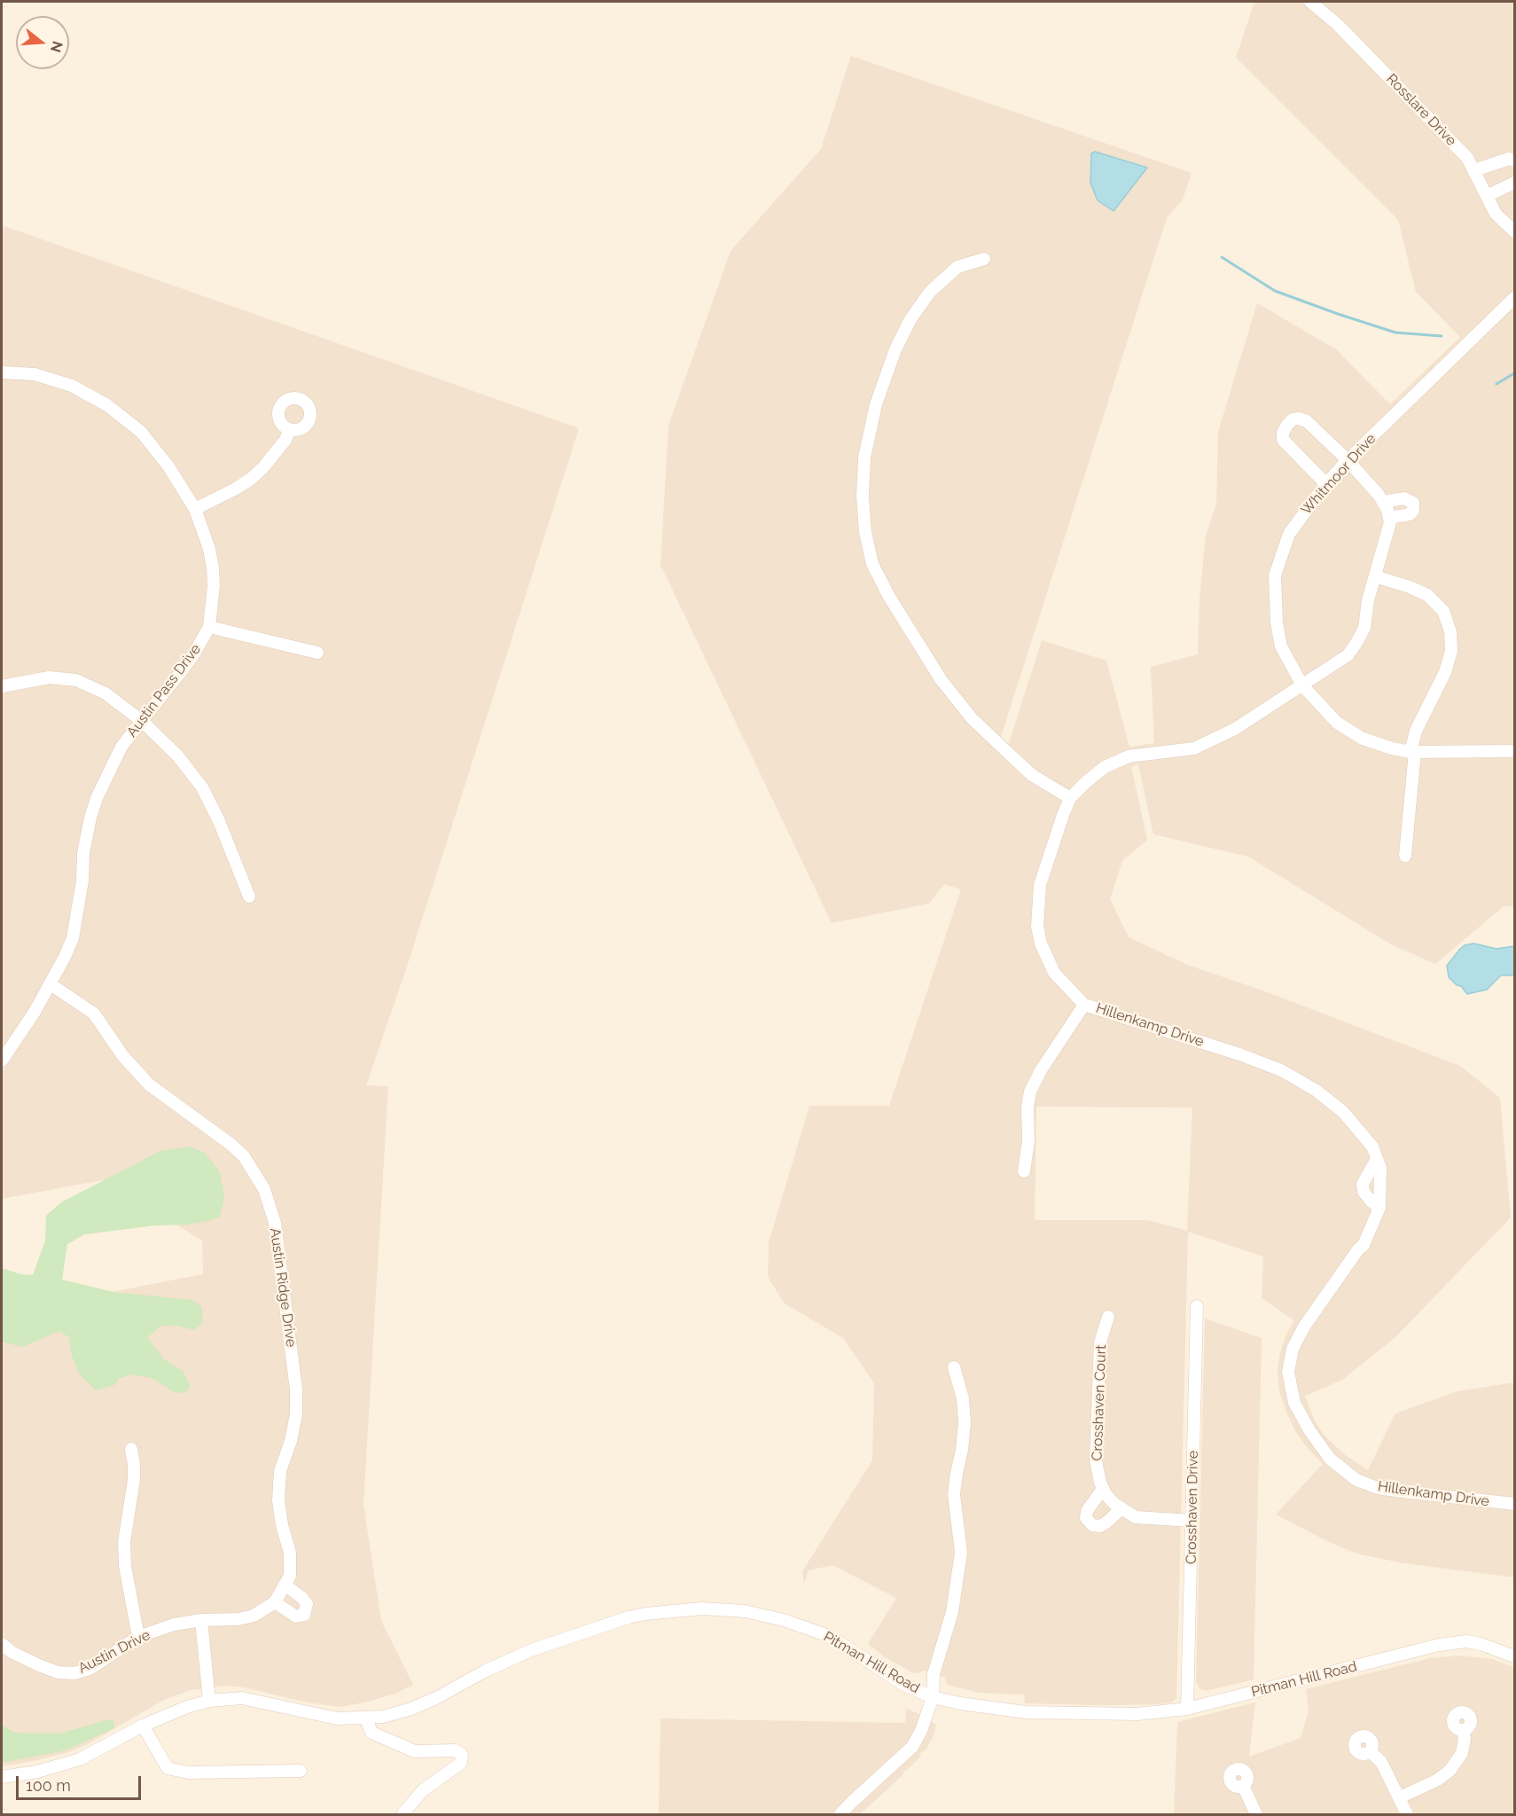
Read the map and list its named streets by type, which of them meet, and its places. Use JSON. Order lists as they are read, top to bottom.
{
  "streets": {
    "street": [
      "Rosslare Drive",
      "Whitmoor Drive",
      "Austin Pass Drive",
      "Hillenkamp Drive",
      "Austin Ridge Drive",
      "Crosshaven Court",
      "Crosshaven Drive",
      "Austin Drive",
      "Pitman Hill Road"
    ]
  },
  "crossings": [
    ["Whitmoor Drive", "Hillenkamp Drive"],
    ["Austin Pass Drive", "Austin Ridge Drive"],
    ["Crosshaven Drive", "Pitman Hill Road"]
  ],
  "scale_bar": "100 m",
  "north": "right"
}
